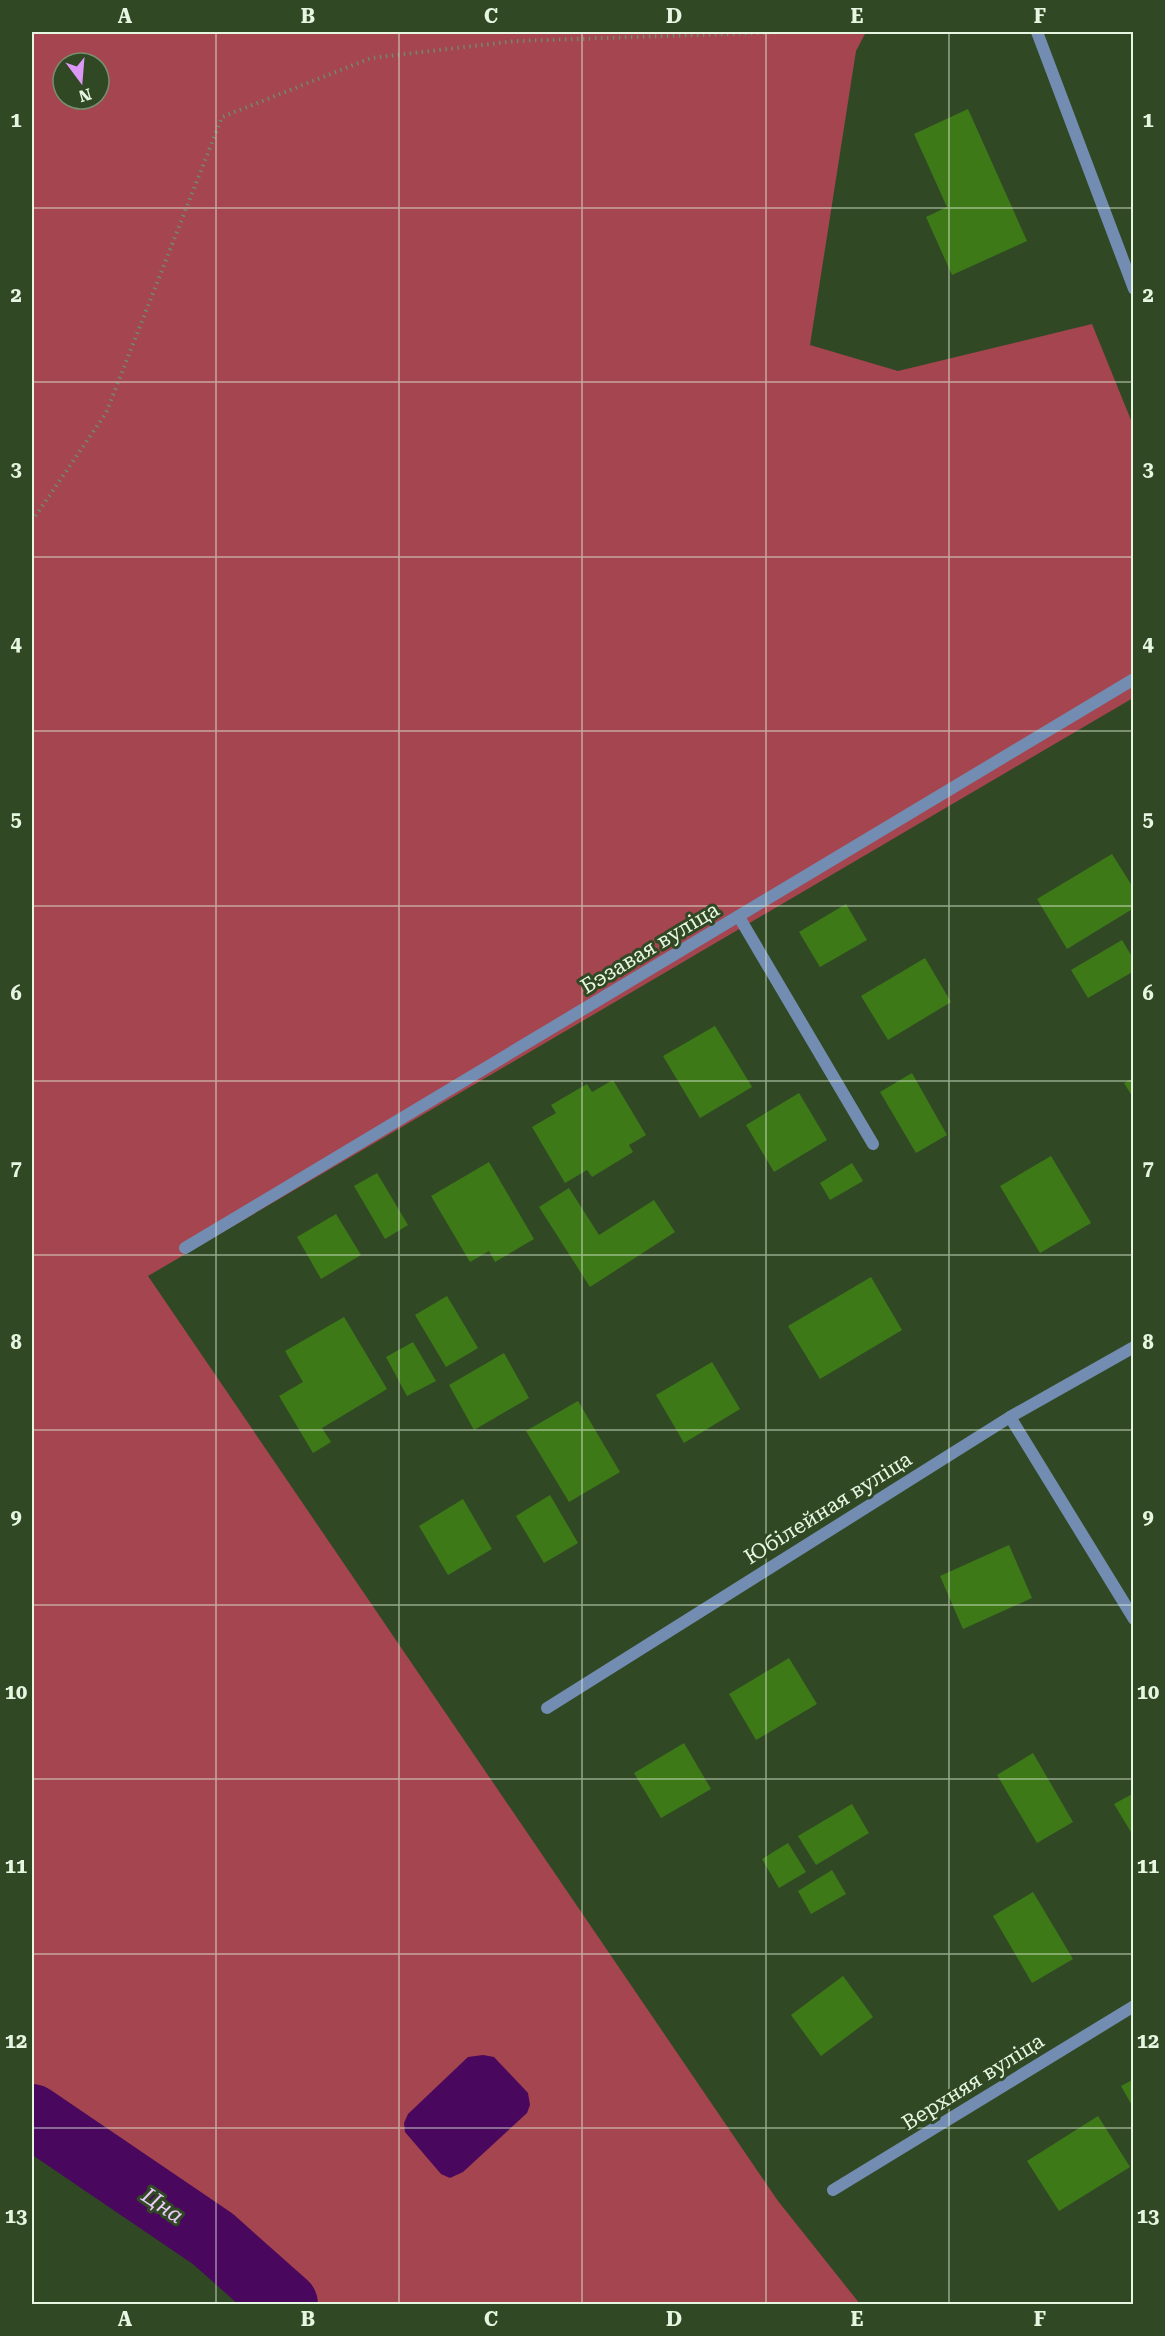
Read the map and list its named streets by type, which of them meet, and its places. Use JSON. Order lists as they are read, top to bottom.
{
  "streets": {
    "street": ["Бэзавая вуліца", "Юбілейная вуліца", "Верхняя вуліца"]
  },
  "water": ["Цна"],
  "north": "bottom",
  "grid": {
    "columns": [
      "A",
      "B",
      "C",
      "D",
      "E",
      "F"
    ],
    "rows": [
      "1",
      "2",
      "3",
      "4",
      "5",
      "6",
      "7",
      "8",
      "9",
      "10",
      "11",
      "12",
      "13"
    ]
  }
}
